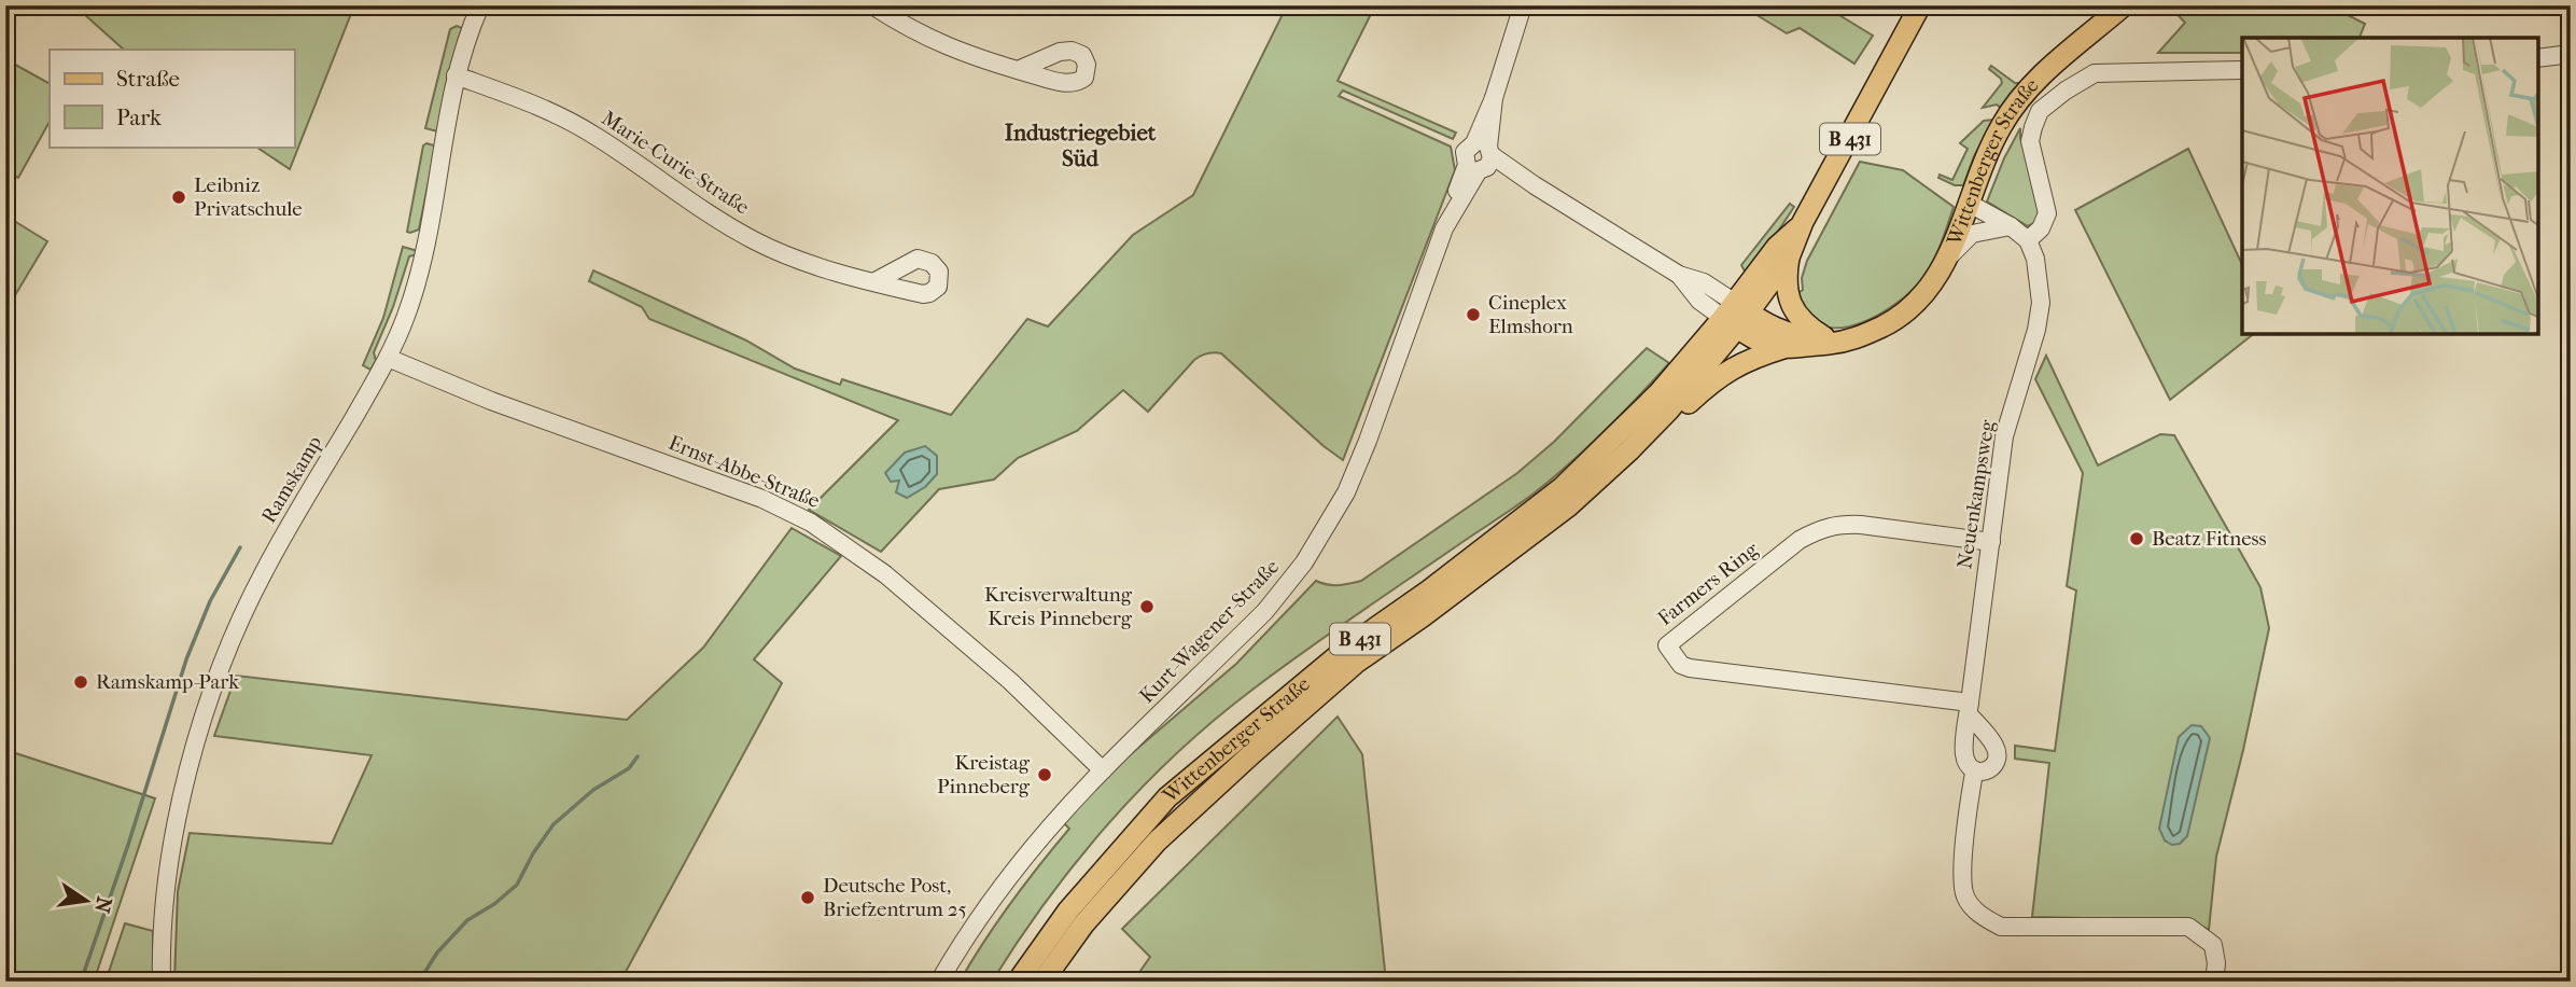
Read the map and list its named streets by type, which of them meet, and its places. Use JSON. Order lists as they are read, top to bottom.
{
  "streets": {
    "main road": ["B 431", "Wittenberger Straße"],
    "street": [
      "Marie-Curie-Straße",
      "Ernst-Abbe-Straße",
      "Ramskamp",
      "Neuenkampsweg",
      "Farmers Ring",
      "Kurt-Wagener-Straße"
    ]
  },
  "crossings": [
    ["B 431", "Wittenberger Straße"],
    ["Marie-Curie-Straße", "Ramskamp"],
    ["Ernst-Abbe-Straße", "Ramskamp"],
    ["Ernst-Abbe-Straße", "Kurt-Wagener-Straße"],
    ["Neuenkampsweg", "Farmers Ring"]
  ],
  "districts": ["Industriegebiet Süd"],
  "places": [
    "Leibniz Privatschule",
    "Cineplex Elmshorn",
    "Beatz Fitness",
    "Kreisverwaltung Kreis Pinneberg",
    "Ramskamp-Park",
    "Kreistag Pinneberg",
    "Deutsche Post, Briefzentrum 25"
  ],
  "legend": ["Straße", "Park"],
  "north": "right"
}
